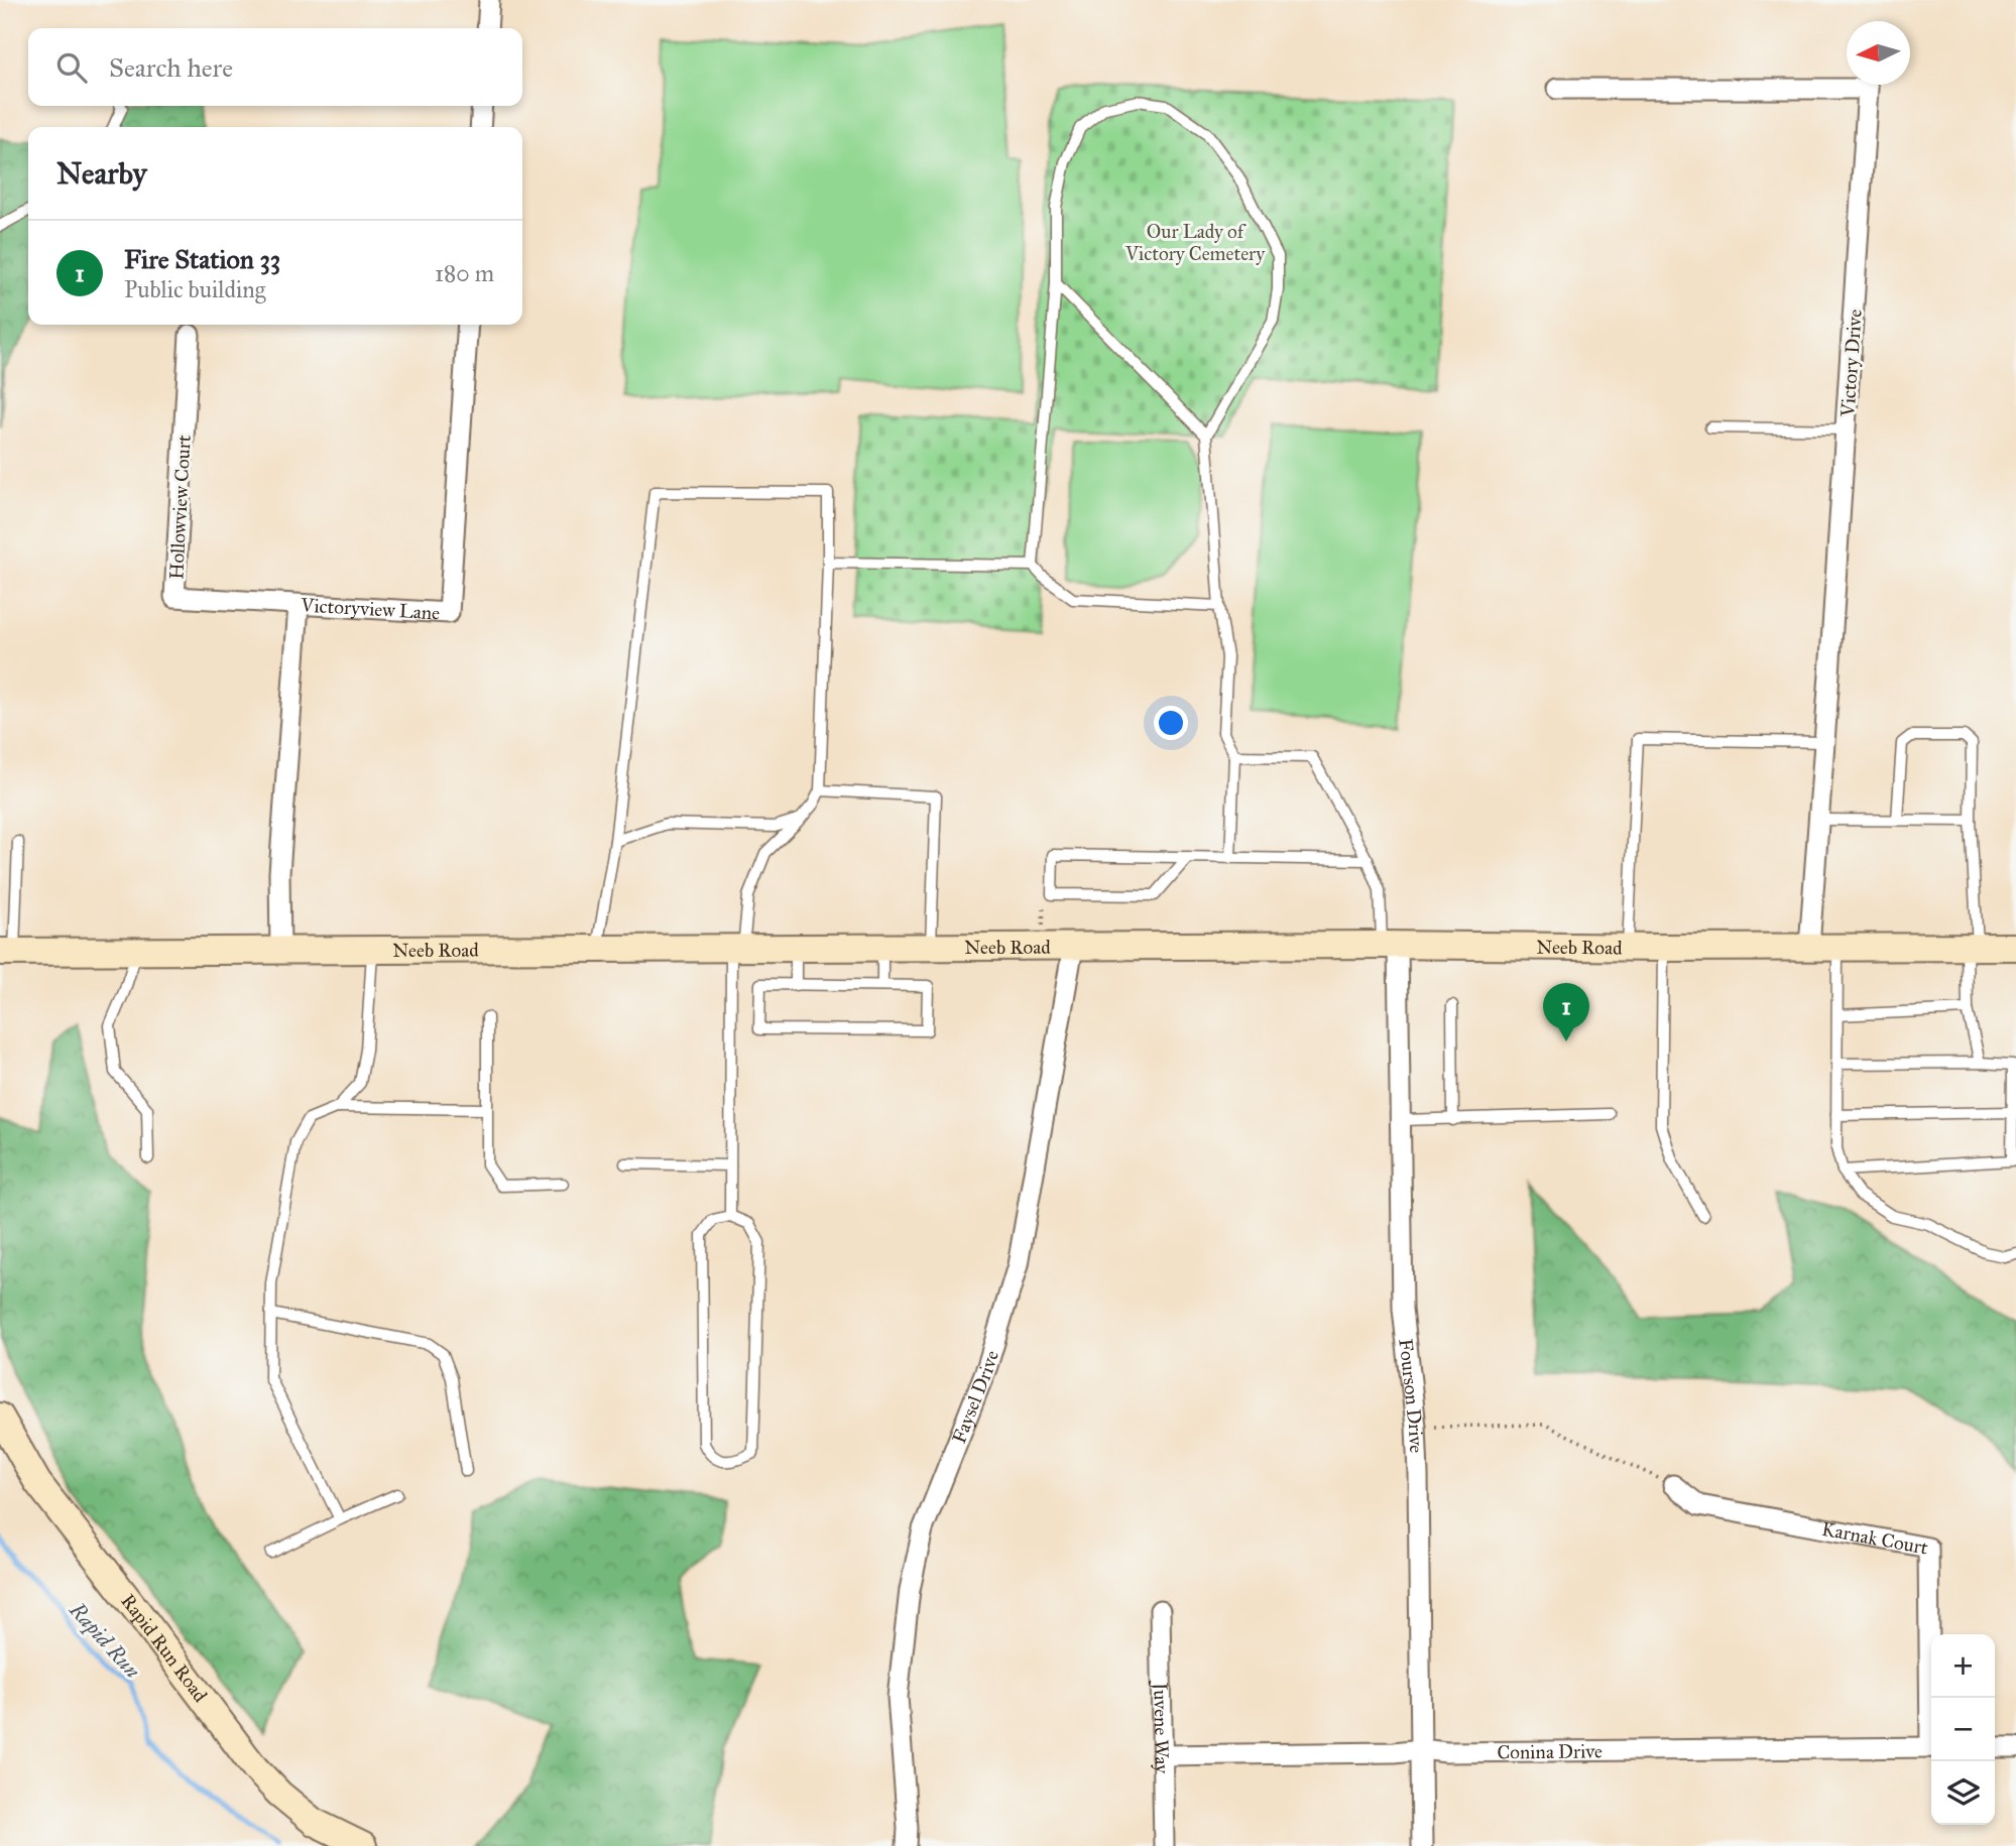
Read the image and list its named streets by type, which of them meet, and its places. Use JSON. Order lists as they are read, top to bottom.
{
  "streets": {
    "street": [
      "Victory Drive",
      "Hollowview Court",
      "Victoryview Lane",
      "Neeb Road",
      "Fourson Drive",
      "Faysel Drive",
      "Karnak Court",
      "Rapid Run Road",
      "Juvene Way",
      "Conina Drive"
    ]
  },
  "crossings": [
    ["Victory Drive", "Neeb Road"],
    ["Hollowview Court", "Victoryview Lane"],
    ["Victoryview Lane", "Neeb Road"],
    ["Neeb Road", "Fourson Drive"],
    ["Neeb Road", "Faysel Drive"],
    ["Fourson Drive", "Conina Drive"],
    ["Juvene Way", "Conina Drive"]
  ],
  "water": ["Rapid Run"],
  "parks": ["Our Lady of Victory Cemetery"],
  "north": "left",
  "page": {
    "search": "Search here",
    "heading": "Nearby",
    "list": [
      {
        "mark": "1",
        "name": "Fire Station 33",
        "note": "Public building",
        "value": "180 m"
      }
    ],
    "pins": "1",
    "map_buttons": ["+", "−"]
  }
}
